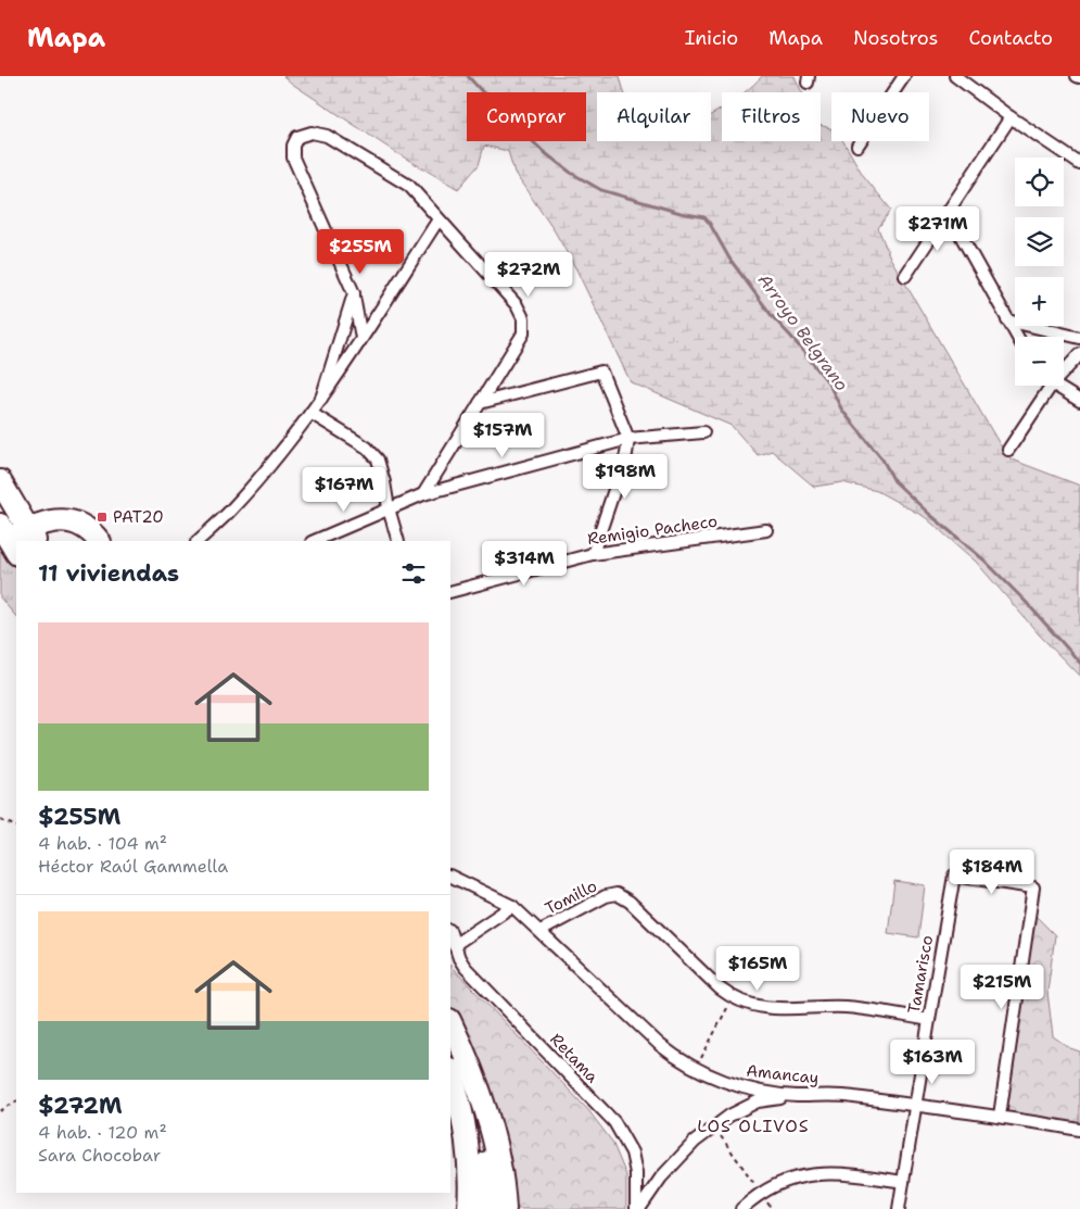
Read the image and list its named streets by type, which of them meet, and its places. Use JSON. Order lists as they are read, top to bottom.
{
  "streets": {
    "street": [
      "Remigio Pacheco",
      "Tomillo",
      "Tamarisco",
      "Retama",
      "Amancay"
    ]
  },
  "crossings": [
    ["Tomillo", "Amancay"],
    ["Tamarisco", "Amancay"]
  ],
  "districts": ["LOS OLIVOS"],
  "water": ["Arroyo Belgrano"],
  "places": {
    "transit": ["PAT20"]
  },
  "page": {
    "header": "Mapa",
    "nav": [
      "Inicio",
      "Mapa",
      "Nosotros",
      "Contacto"
    ],
    "chip": [
      "Comprar",
      "Alquilar",
      "Filtros",
      "Nuevo"
    ],
    "map_buttons": ["+", "−"],
    "price": [
      "$271M",
      "$255M",
      "$272M",
      "$157M",
      "$198M",
      "$167M",
      "$314M",
      "$184M",
      "$165M",
      "$215M",
      "$163M"
    ],
    "heading": "11 viviendas",
    "list": [
      {
        "name": "$255M",
        "note": "4 hab. · 104 m² · Héctor Raúl Gammella"
      },
      {
        "name": "$272M",
        "note": "4 hab. · 120 m² · Sara Chocobar"
      }
    ]
  }
}
